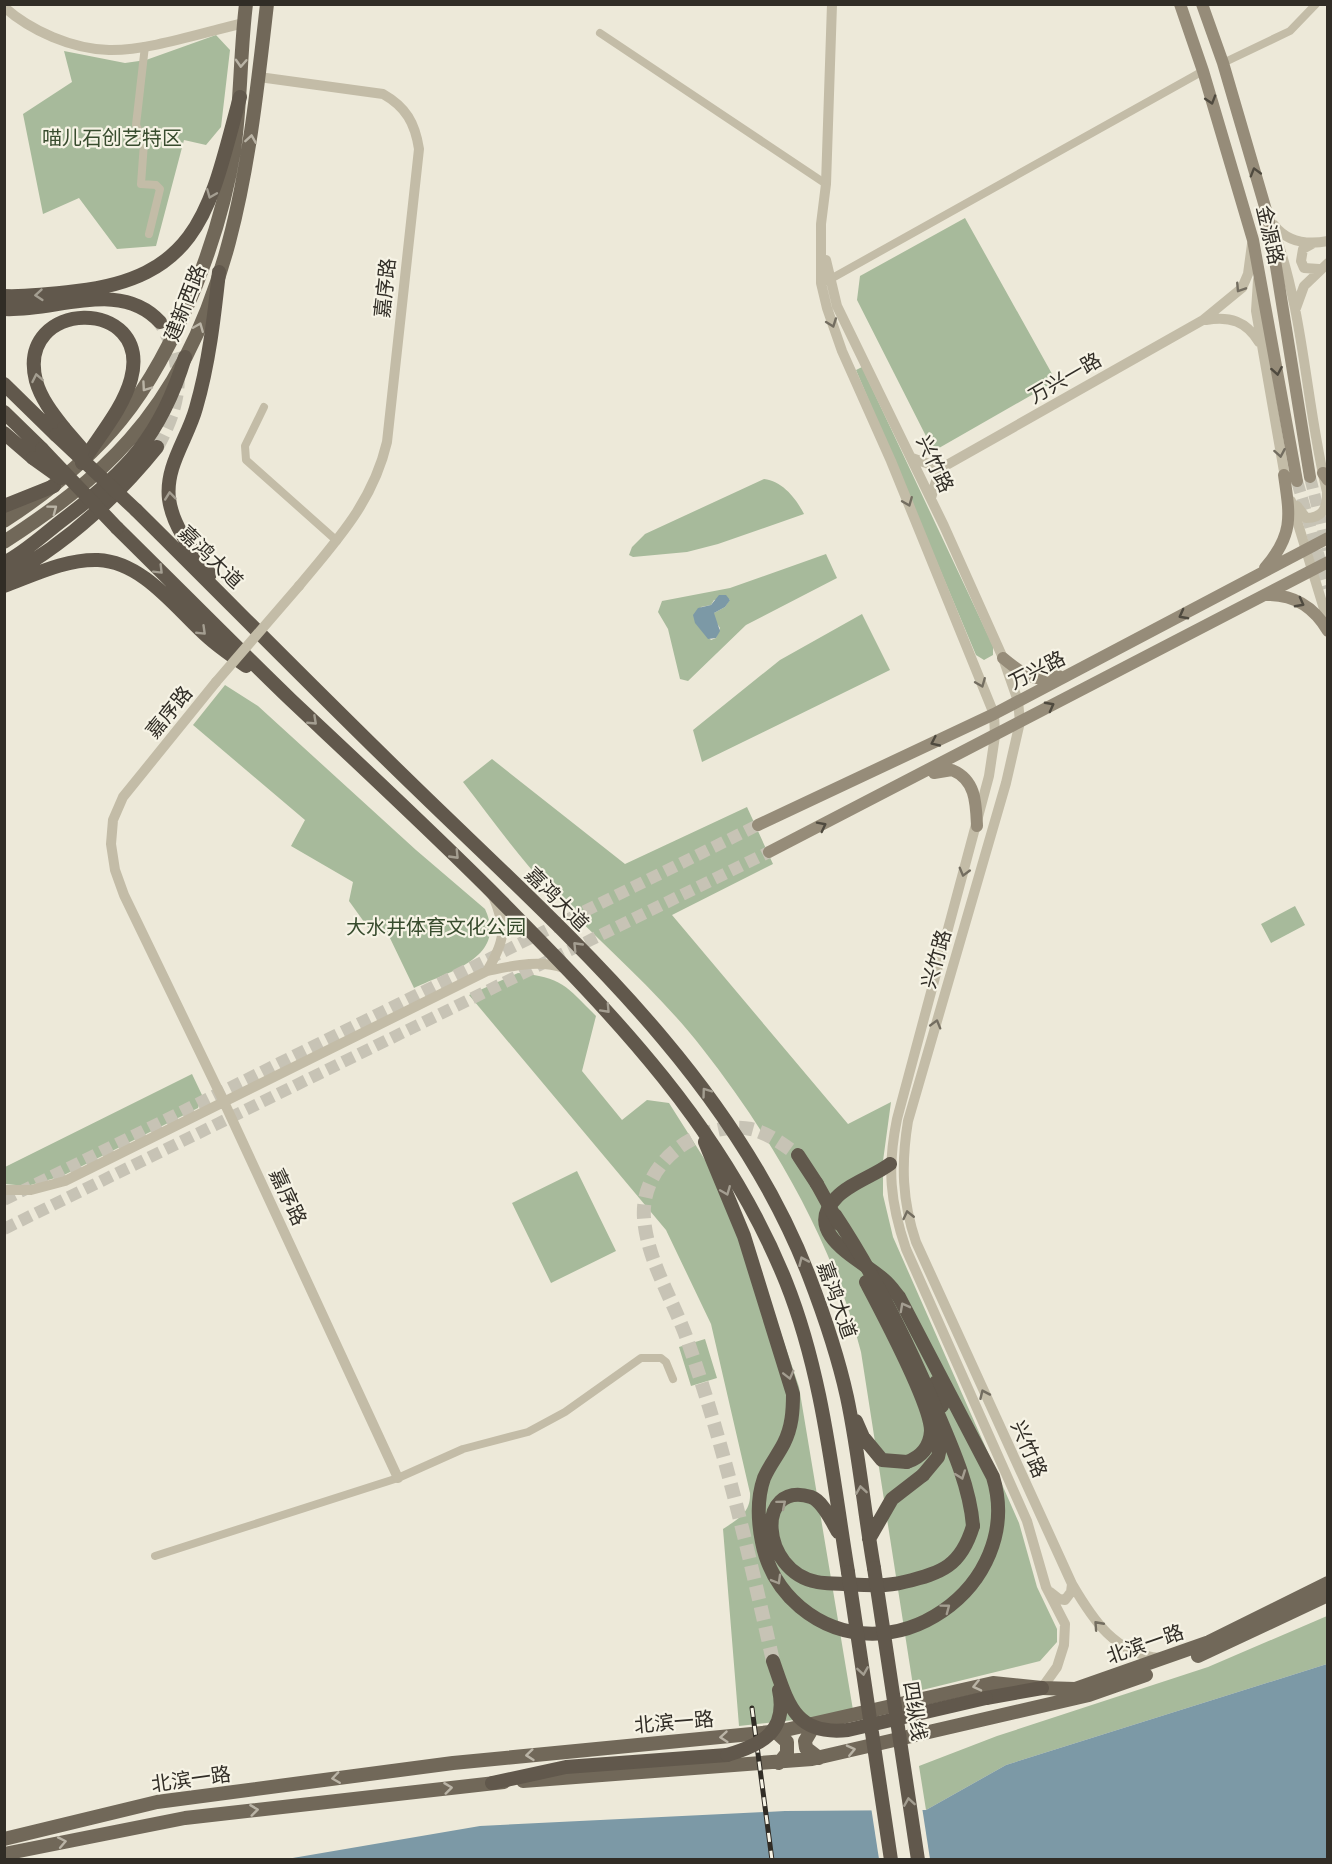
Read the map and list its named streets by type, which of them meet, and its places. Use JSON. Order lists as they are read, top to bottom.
{
  "streets": {
    "highway": ["嘉鸿大道", "四纵线"],
    "main road": [
      "金源路",
      "建新西路",
      "万兴路",
      "北滨一路"
    ],
    "street": ["嘉序路", "万兴一路", "兴竹路"]
  },
  "crossings": [
    ["金源路", "万兴一路"],
    ["嘉序路", "建新西路"],
    ["兴竹路", "万兴路"],
    ["兴竹路", "北滨一路"],
    ["嘉鸿大道", "四纵线"]
  ],
  "parks": ["喵儿石创艺特区", "大水井体育文化公园"]
}
